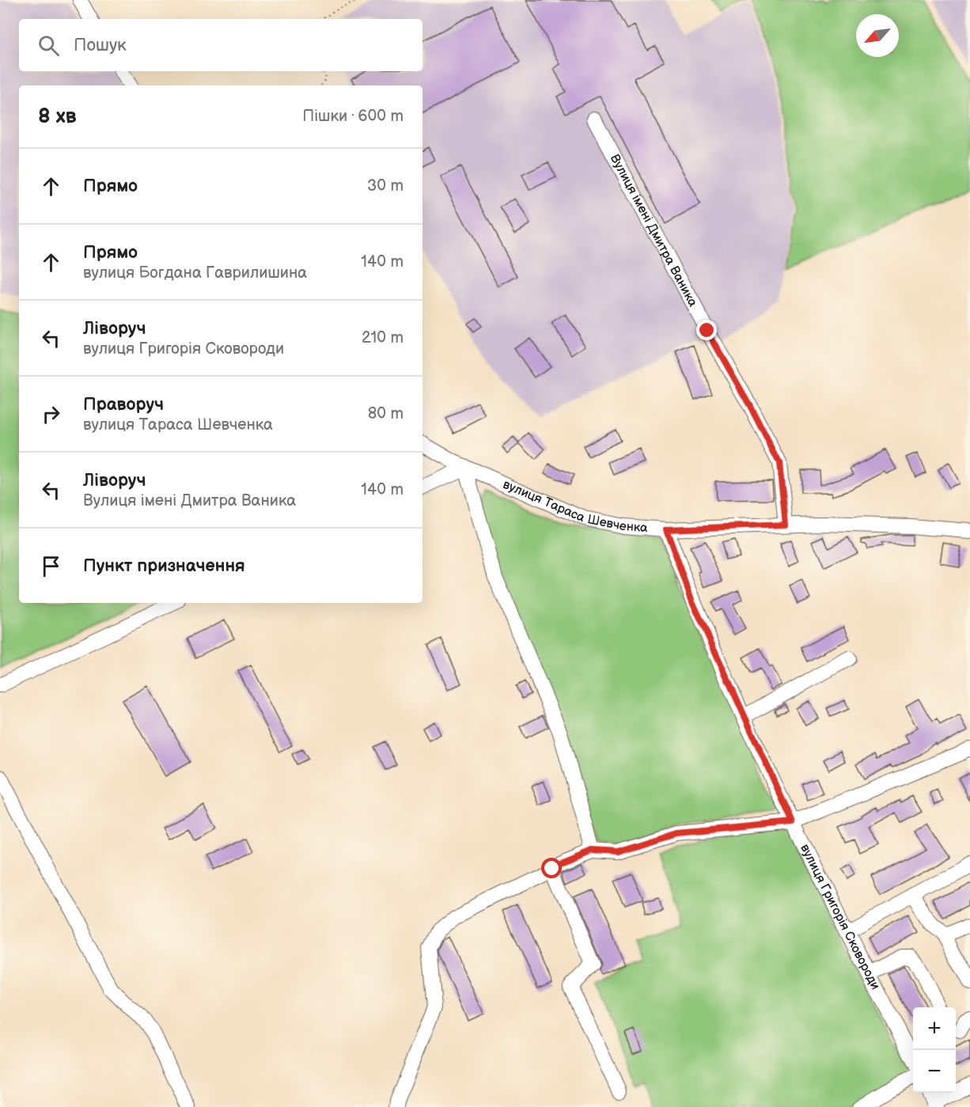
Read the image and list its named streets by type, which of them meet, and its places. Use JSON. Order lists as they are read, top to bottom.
{
  "streets": {
    "street": ["Вулиця імені Дмитра Ваника", "вулиця Тараса Шевченка", "вулиця Григорія Сковороди"]
  },
  "crossings": [
    ["Вулиця імені Дмитра Ваника", "вулиця Тараса Шевченка"],
    ["вулиця Тараса Шевченка", "вулиця Григорія Сковороди"]
  ],
  "north": "bottom left",
  "page": {
    "search": "Пошук",
    "heading": ["8 хв", "Пішки · 600 m"],
    "list": [
      ["Прямо", "30 m"],
      ["Прямо", "вулиця Богдана Гаврилишина", "140 m"],
      ["Ліворуч", "вулиця Григорія Сковороди", "210 m"],
      ["Праворуч", "вулиця Тараса Шевченка", "80 m"],
      ["Ліворуч", "Вулиця імені Дмитра Ваника", "140 m"],
      "Пункт призначення"
    ],
    "map_buttons": ["+", "−"]
  }
}
